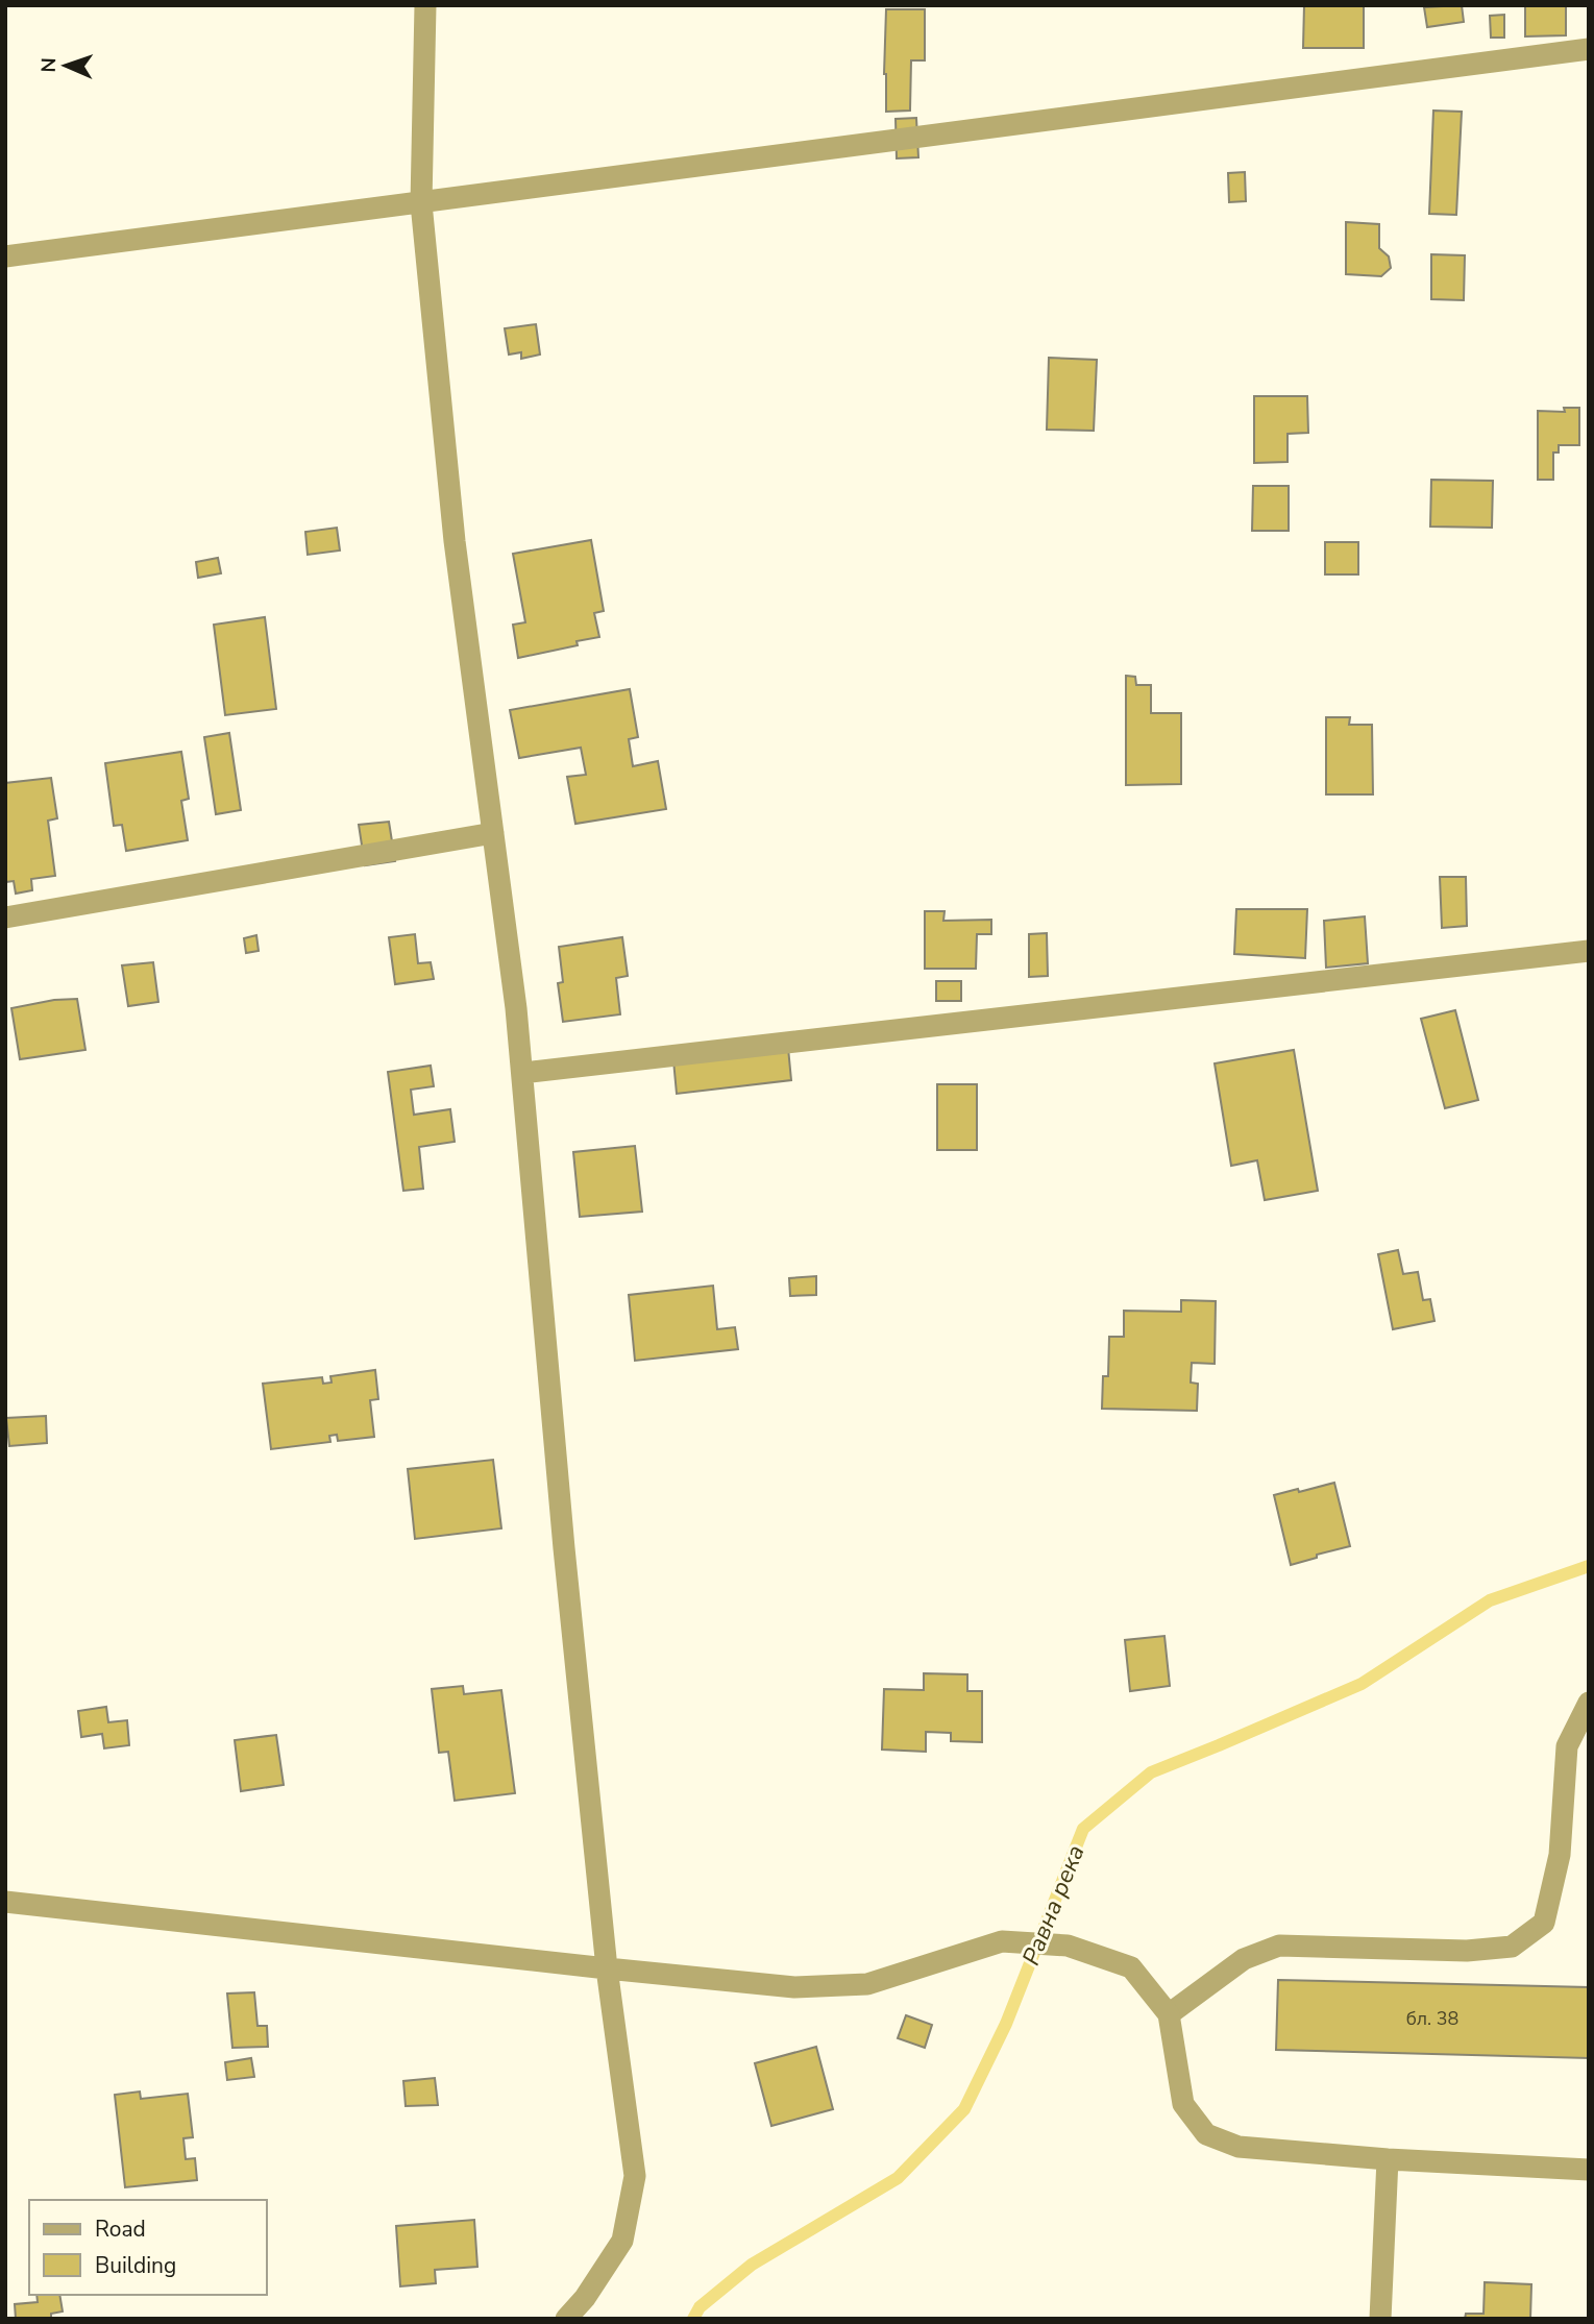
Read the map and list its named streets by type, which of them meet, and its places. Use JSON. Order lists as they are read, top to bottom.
{
  "water": ["Равна река"],
  "house_numbers": ["бл. 38"],
  "legend": ["Road", "Building"],
  "north": "left"
}
